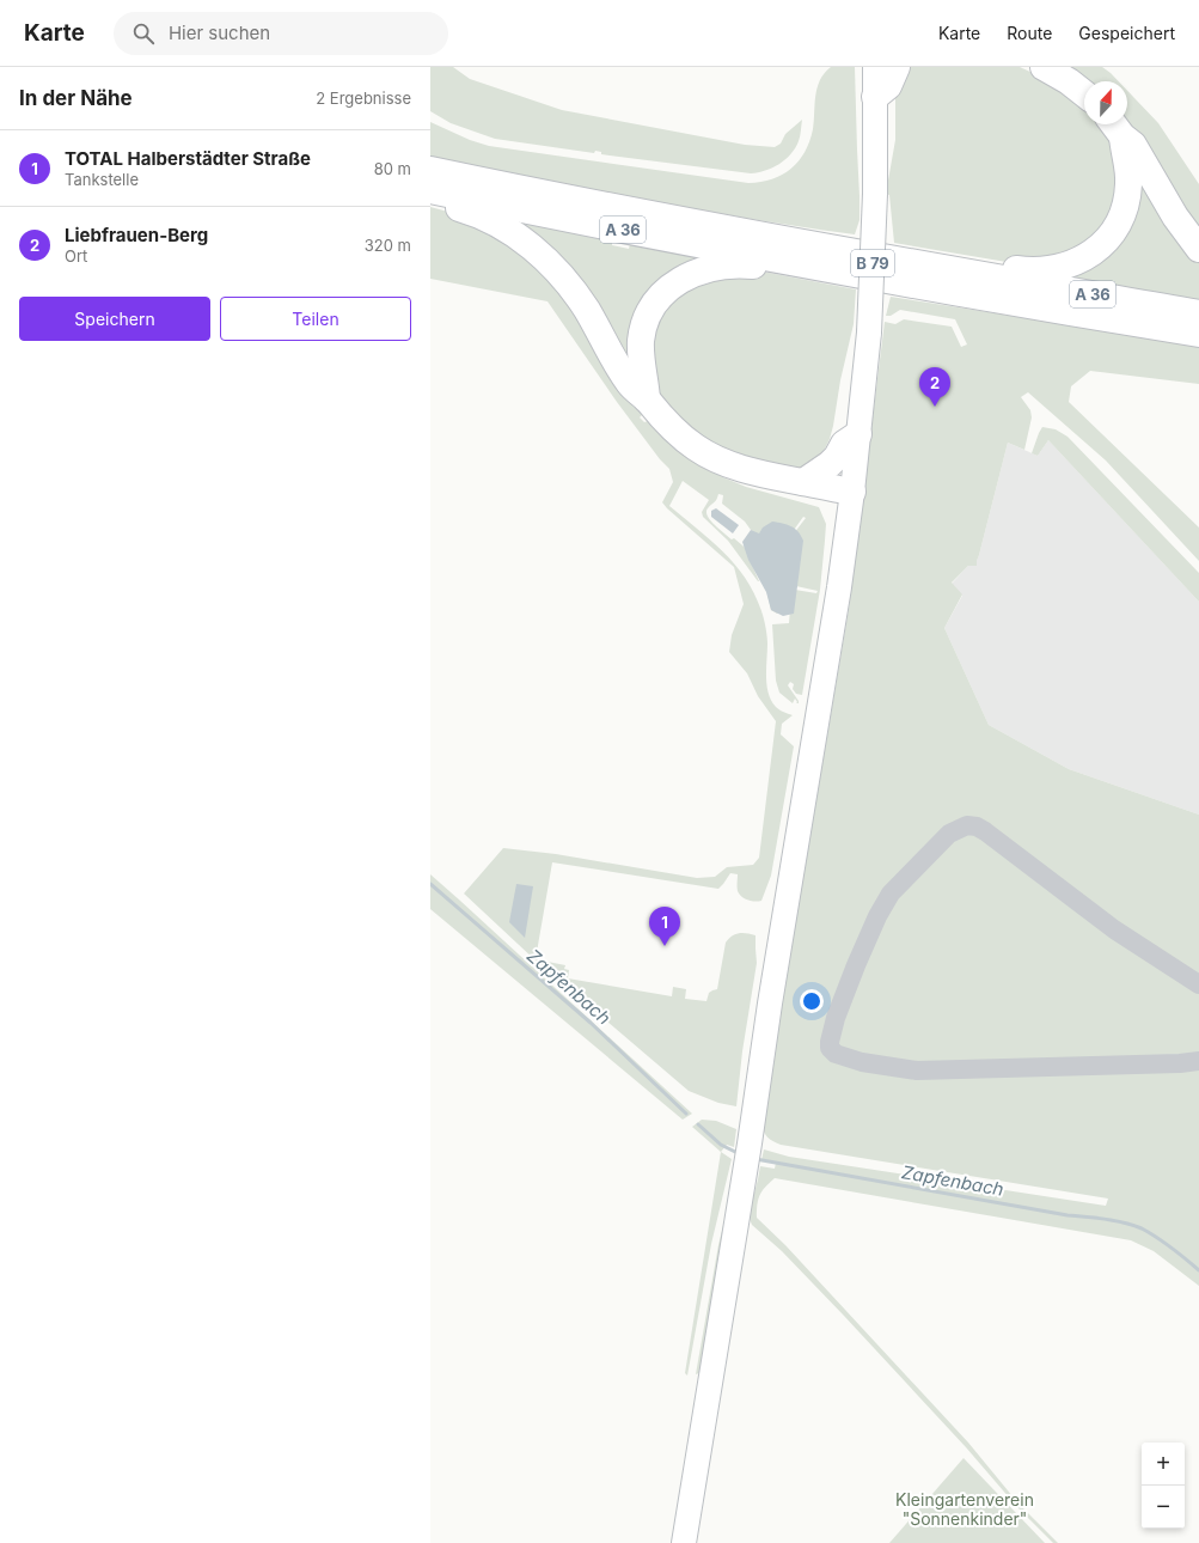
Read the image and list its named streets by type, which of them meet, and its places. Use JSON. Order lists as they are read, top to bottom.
{
  "streets": {
    "highway": ["A 36"],
    "main road": ["B 79"]
  },
  "water": ["Zapfenbach"],
  "parks": ["Kleingartenverein \"Sonnenkinder\""],
  "north": "top",
  "page": {
    "header": "Karte",
    "search": "Hier suchen",
    "nav": ["Karte", "Route", "Gespeichert"],
    "heading": ["In der Nähe", "2 Ergebnisse"],
    "list": [
      {
        "mark": "1",
        "name": "TOTAL Halberstädter Straße",
        "note": "Tankstelle",
        "value": "80 m"
      },
      {
        "mark": "2",
        "name": "Liebfrauen-Berg",
        "note": "Ort",
        "value": "320 m"
      }
    ],
    "buttons": ["Speichern", "Teilen"],
    "pins": ["2", "1"],
    "map_buttons": ["+", "−"]
  }
}
